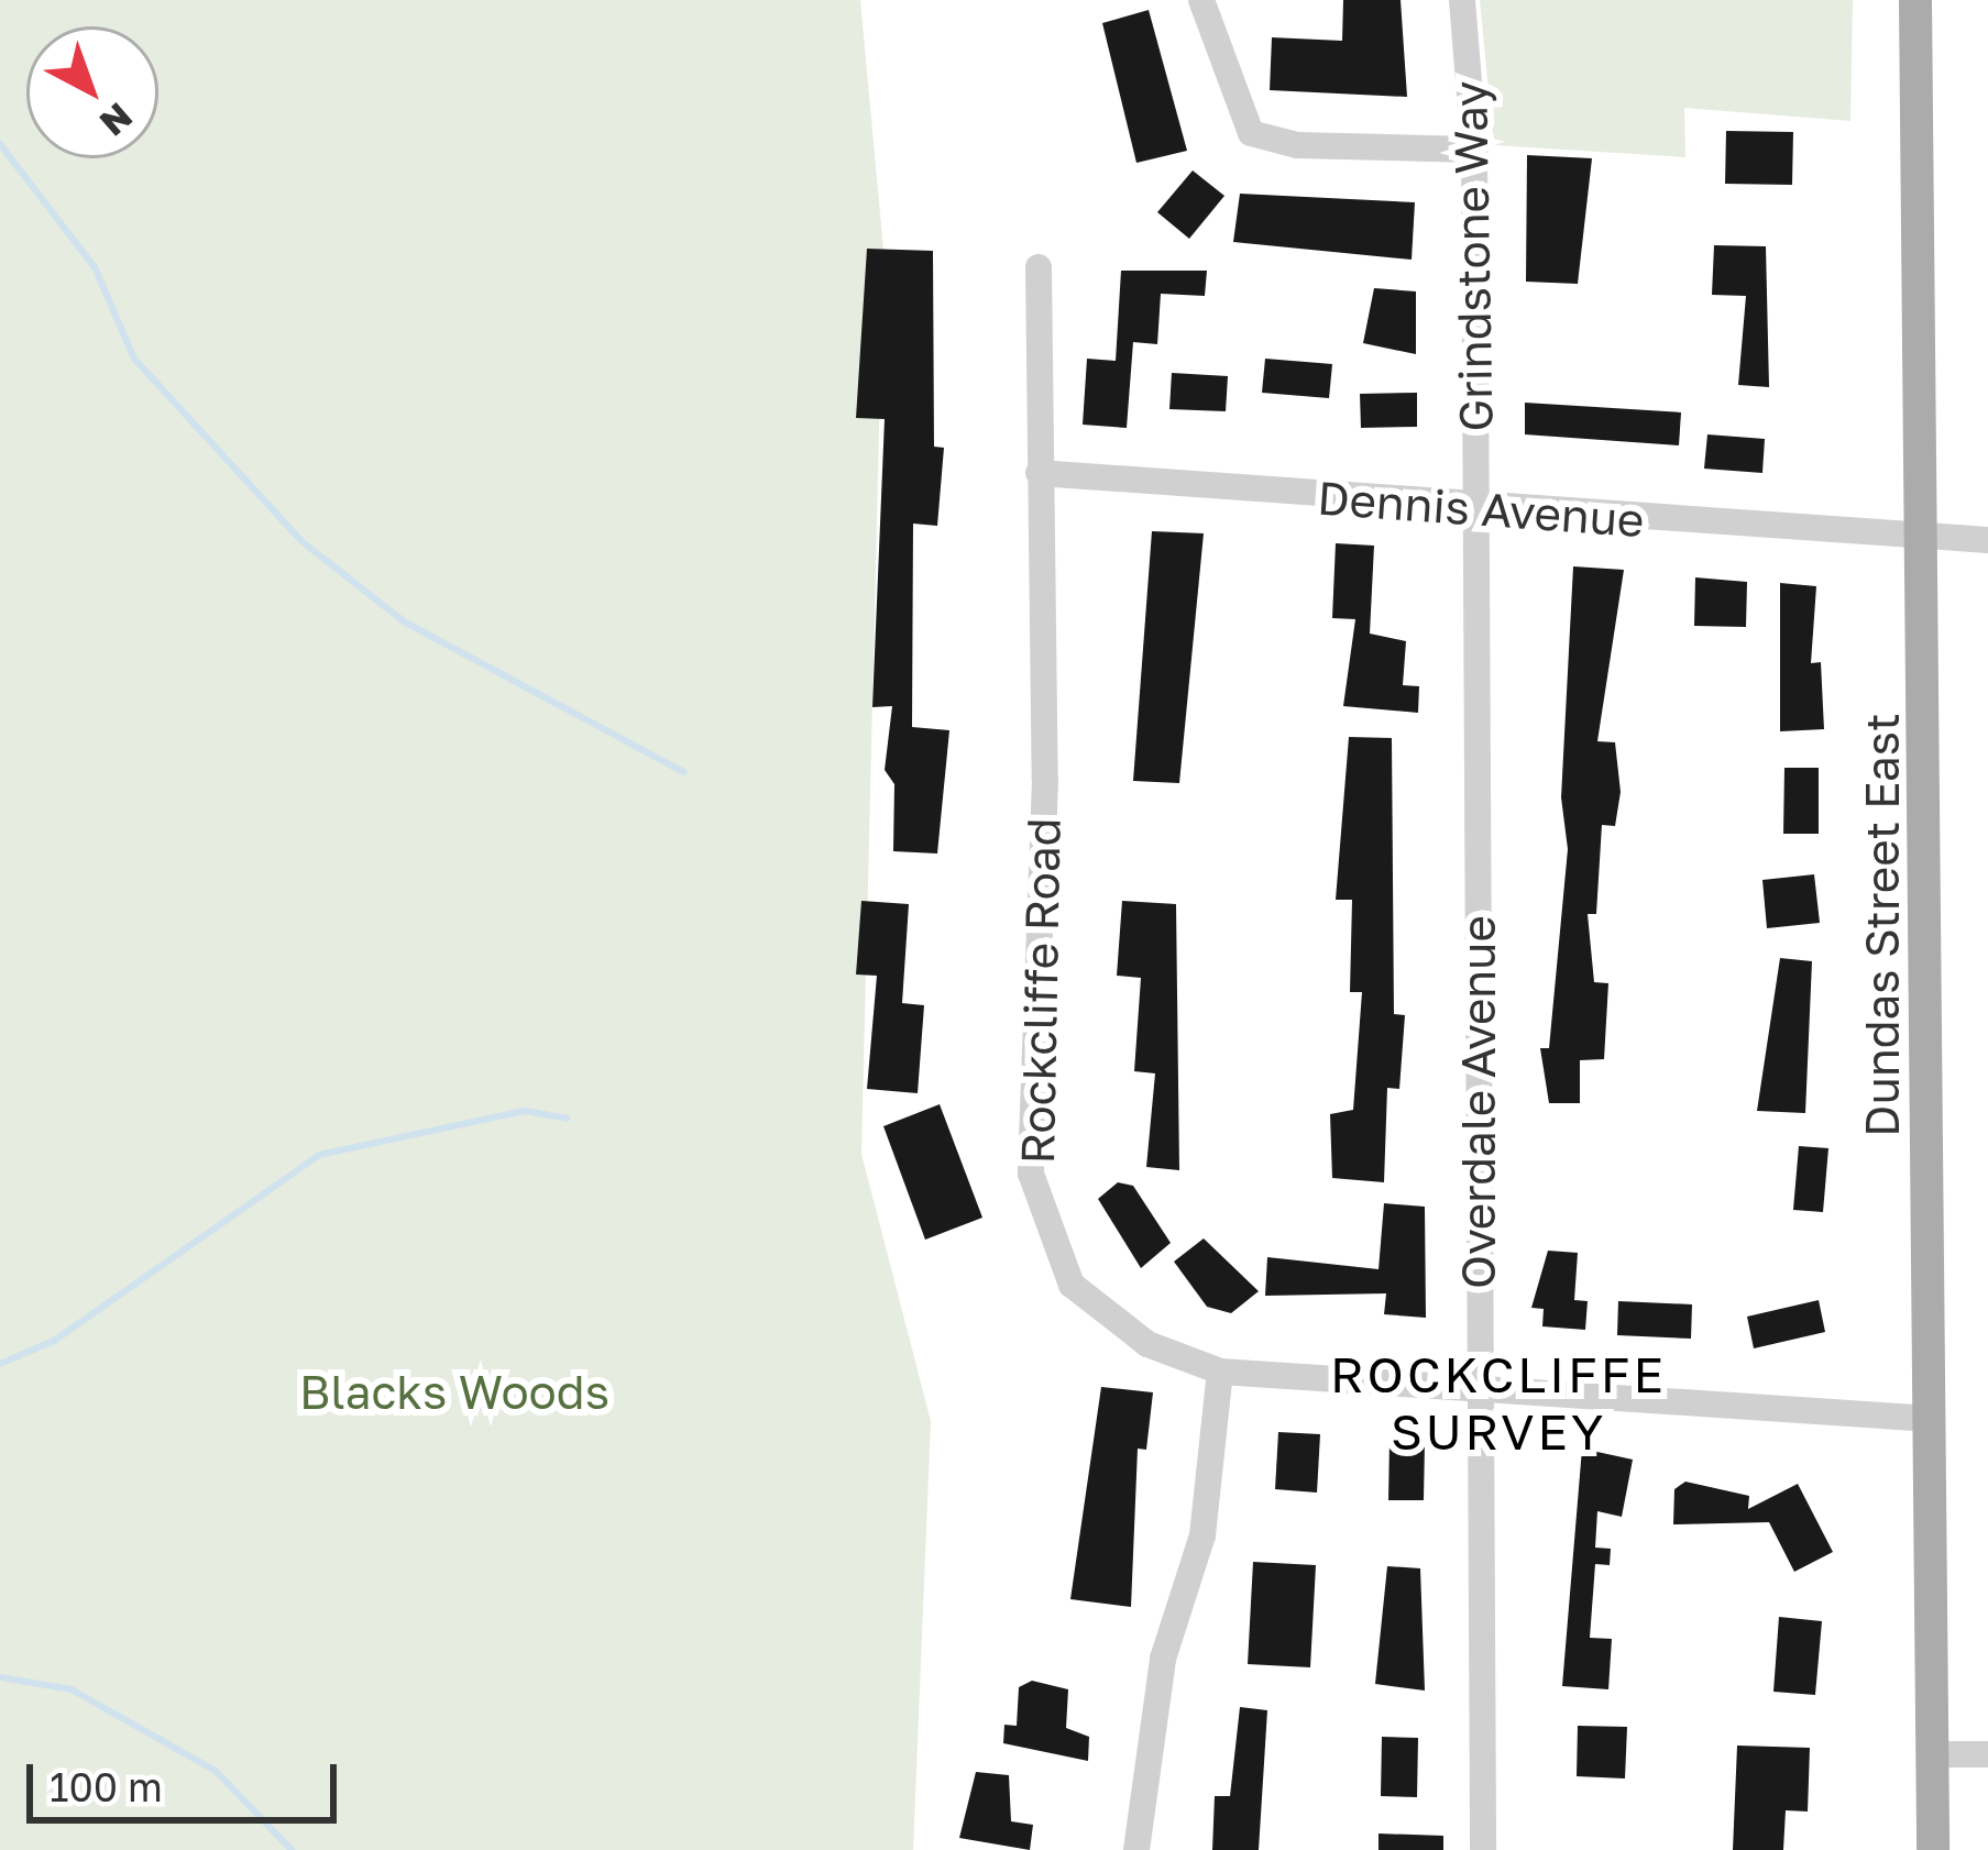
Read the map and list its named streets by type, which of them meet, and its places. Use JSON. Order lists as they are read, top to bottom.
{
  "streets": {
    "main road": ["Dundas Street East"],
    "street": [
      "Grindstone Way",
      "Dennis Avenue",
      "Rockcliffe Road",
      "Overdale Avenue"
    ]
  },
  "crossings": [
    ["Grindstone Way", "Dennis Avenue"],
    ["Grindstone Way", "Overdale Avenue"],
    ["Dennis Avenue", "Dundas Street East"],
    ["Dennis Avenue", "Rockcliffe Road"],
    ["Dennis Avenue", "Overdale Avenue"],
    ["Dundas Street East", "Rockcliffe Road"],
    ["Rockcliffe Road", "Overdale Avenue"]
  ],
  "districts": ["ROCKCLIFFE SURVEY"],
  "parks": ["Blacks Woods"],
  "scale_bar": "100 m",
  "north": "bottom right"
}
